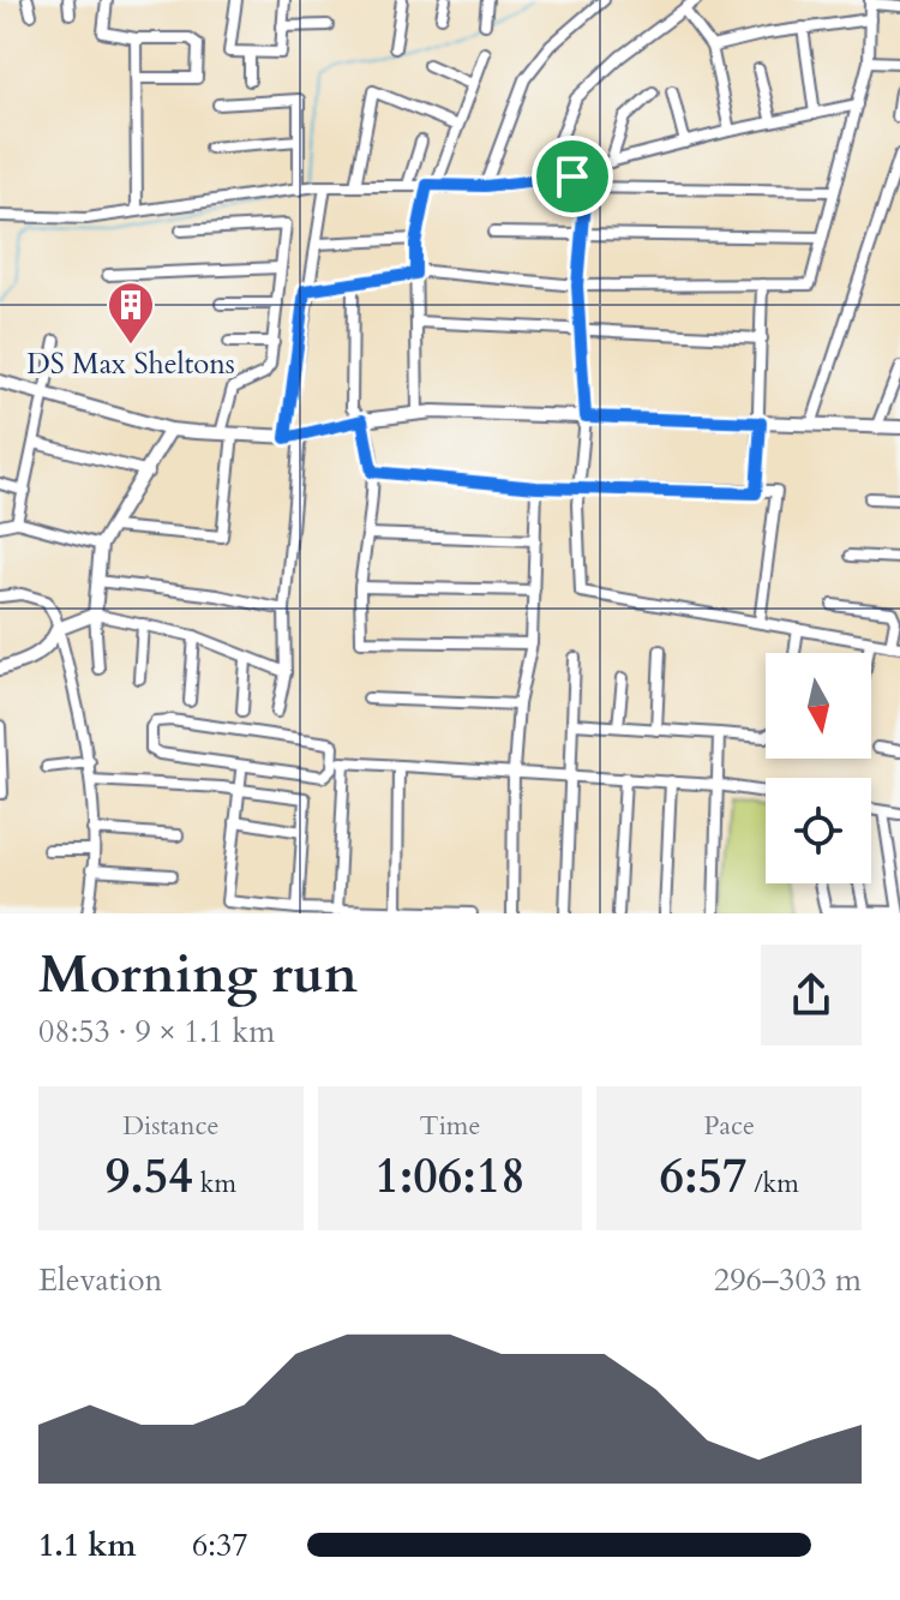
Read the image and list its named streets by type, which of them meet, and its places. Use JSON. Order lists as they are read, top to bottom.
{
  "places": {
    "building": ["DS Max Sheltons"]
  },
  "north": "bottom",
  "page": {
    "heading": ["Morning run", "08:53 · 9 × 1.1 km"],
    "stats": [
      ["Distance", "9.54 km"],
      ["Time", "1:06:18"],
      ["Pace", "6:57 /km"]
    ],
    "chart": ["Elevation", "296–303 m"],
    "list": [
      {
        "name": "1.1 km",
        "note": "6:37"
      }
    ]
  }
}
